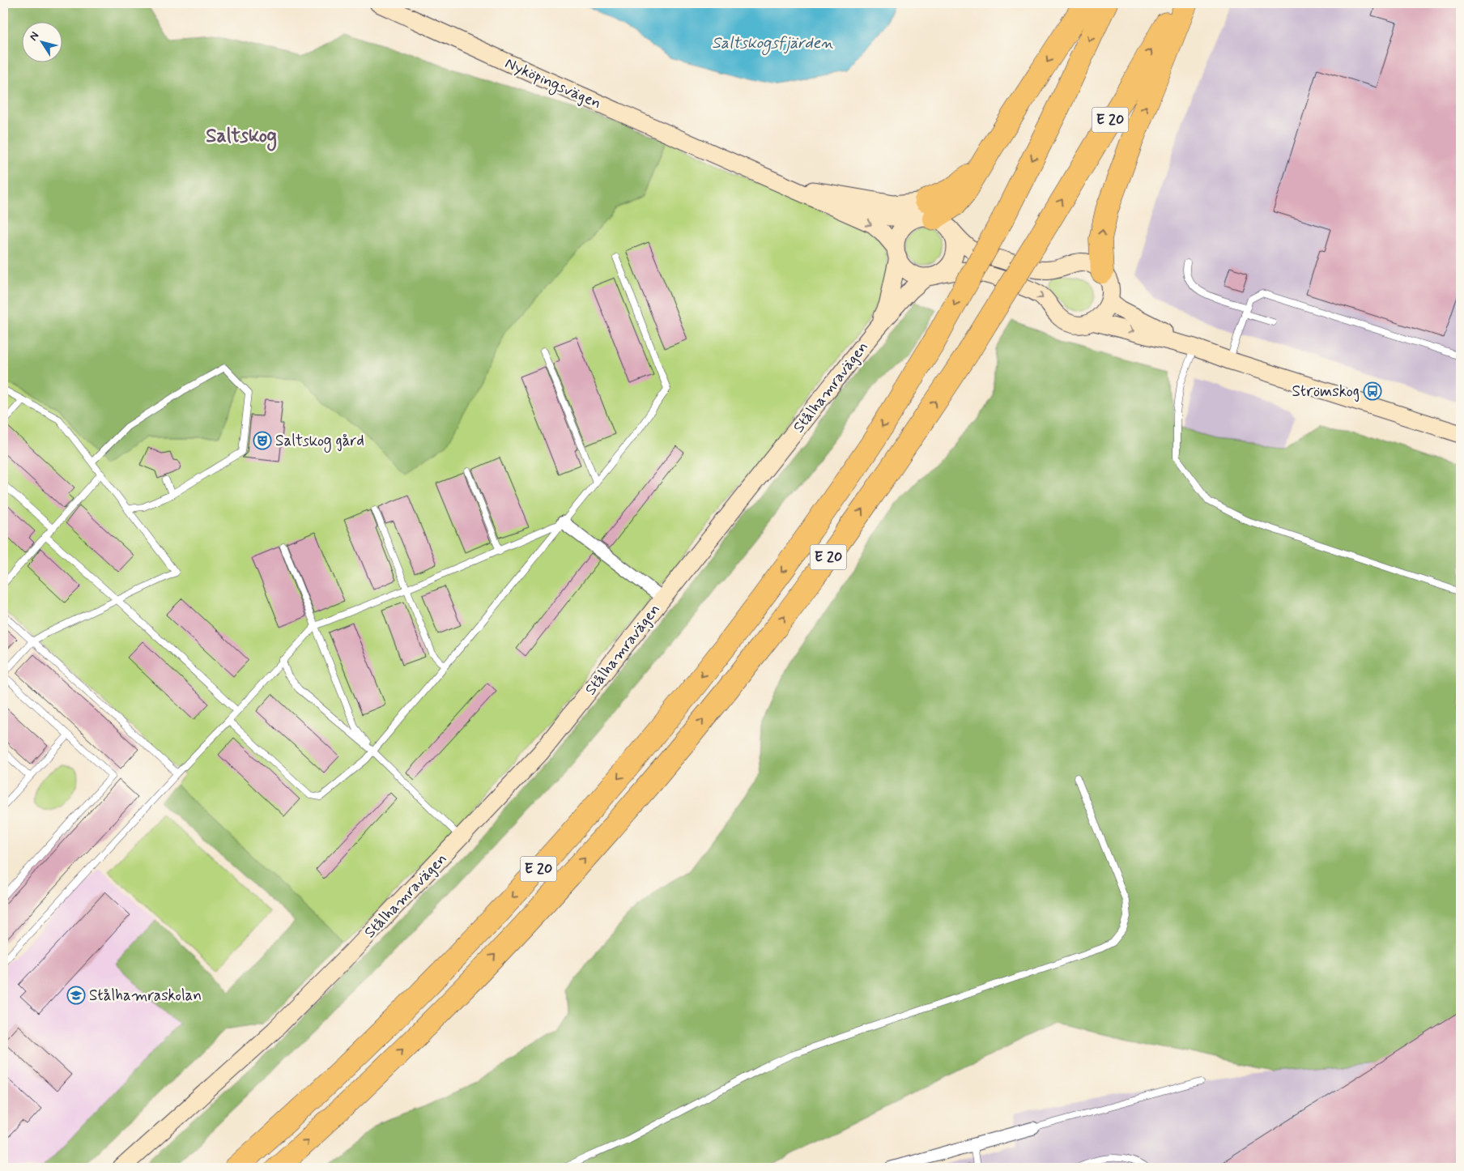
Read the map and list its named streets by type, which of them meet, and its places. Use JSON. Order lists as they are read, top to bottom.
{
  "streets": {
    "highway": ["E 20"],
    "main road": ["Nyköpingsvägen", "Stålhamravägen"]
  },
  "crossings": [
    ["Nyköpingsvägen", "Stålhamravägen"]
  ],
  "districts": ["Saltskog"],
  "water": ["Saltskogsfjärden"],
  "places": {
    "bus stop": ["Strömskog"],
    "theatre": ["Saltskog gård"],
    "school or university": ["Stålhamraskolan"]
  },
  "north": "top left"
}
